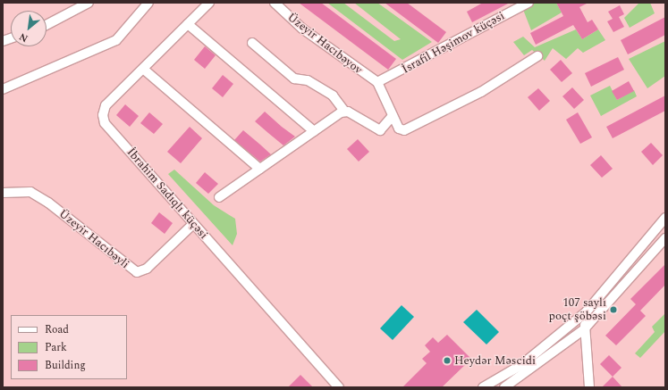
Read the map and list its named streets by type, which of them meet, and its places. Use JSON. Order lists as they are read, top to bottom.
{
  "streets": {
    "street": [
      "İsrafil Həşimov küçəsi",
      "Üzeyir Hacıbəyov",
      "İbrahim Sadıqlı küçəsi",
      "Üzeyir Hacıbəyli"
    ]
  },
  "crossings": [
    ["İsrafil Həşimov küçəsi", "Üzeyir Hacıbəyov"],
    ["İbrahim Sadıqlı küçəsi", "Üzeyir Hacıbəyli"]
  ],
  "places": ["107 saylı poçt şöbəsi", "Heydər Məscidi"],
  "legend": ["Road", "Park", "Building"],
  "north": "bottom left"
}
